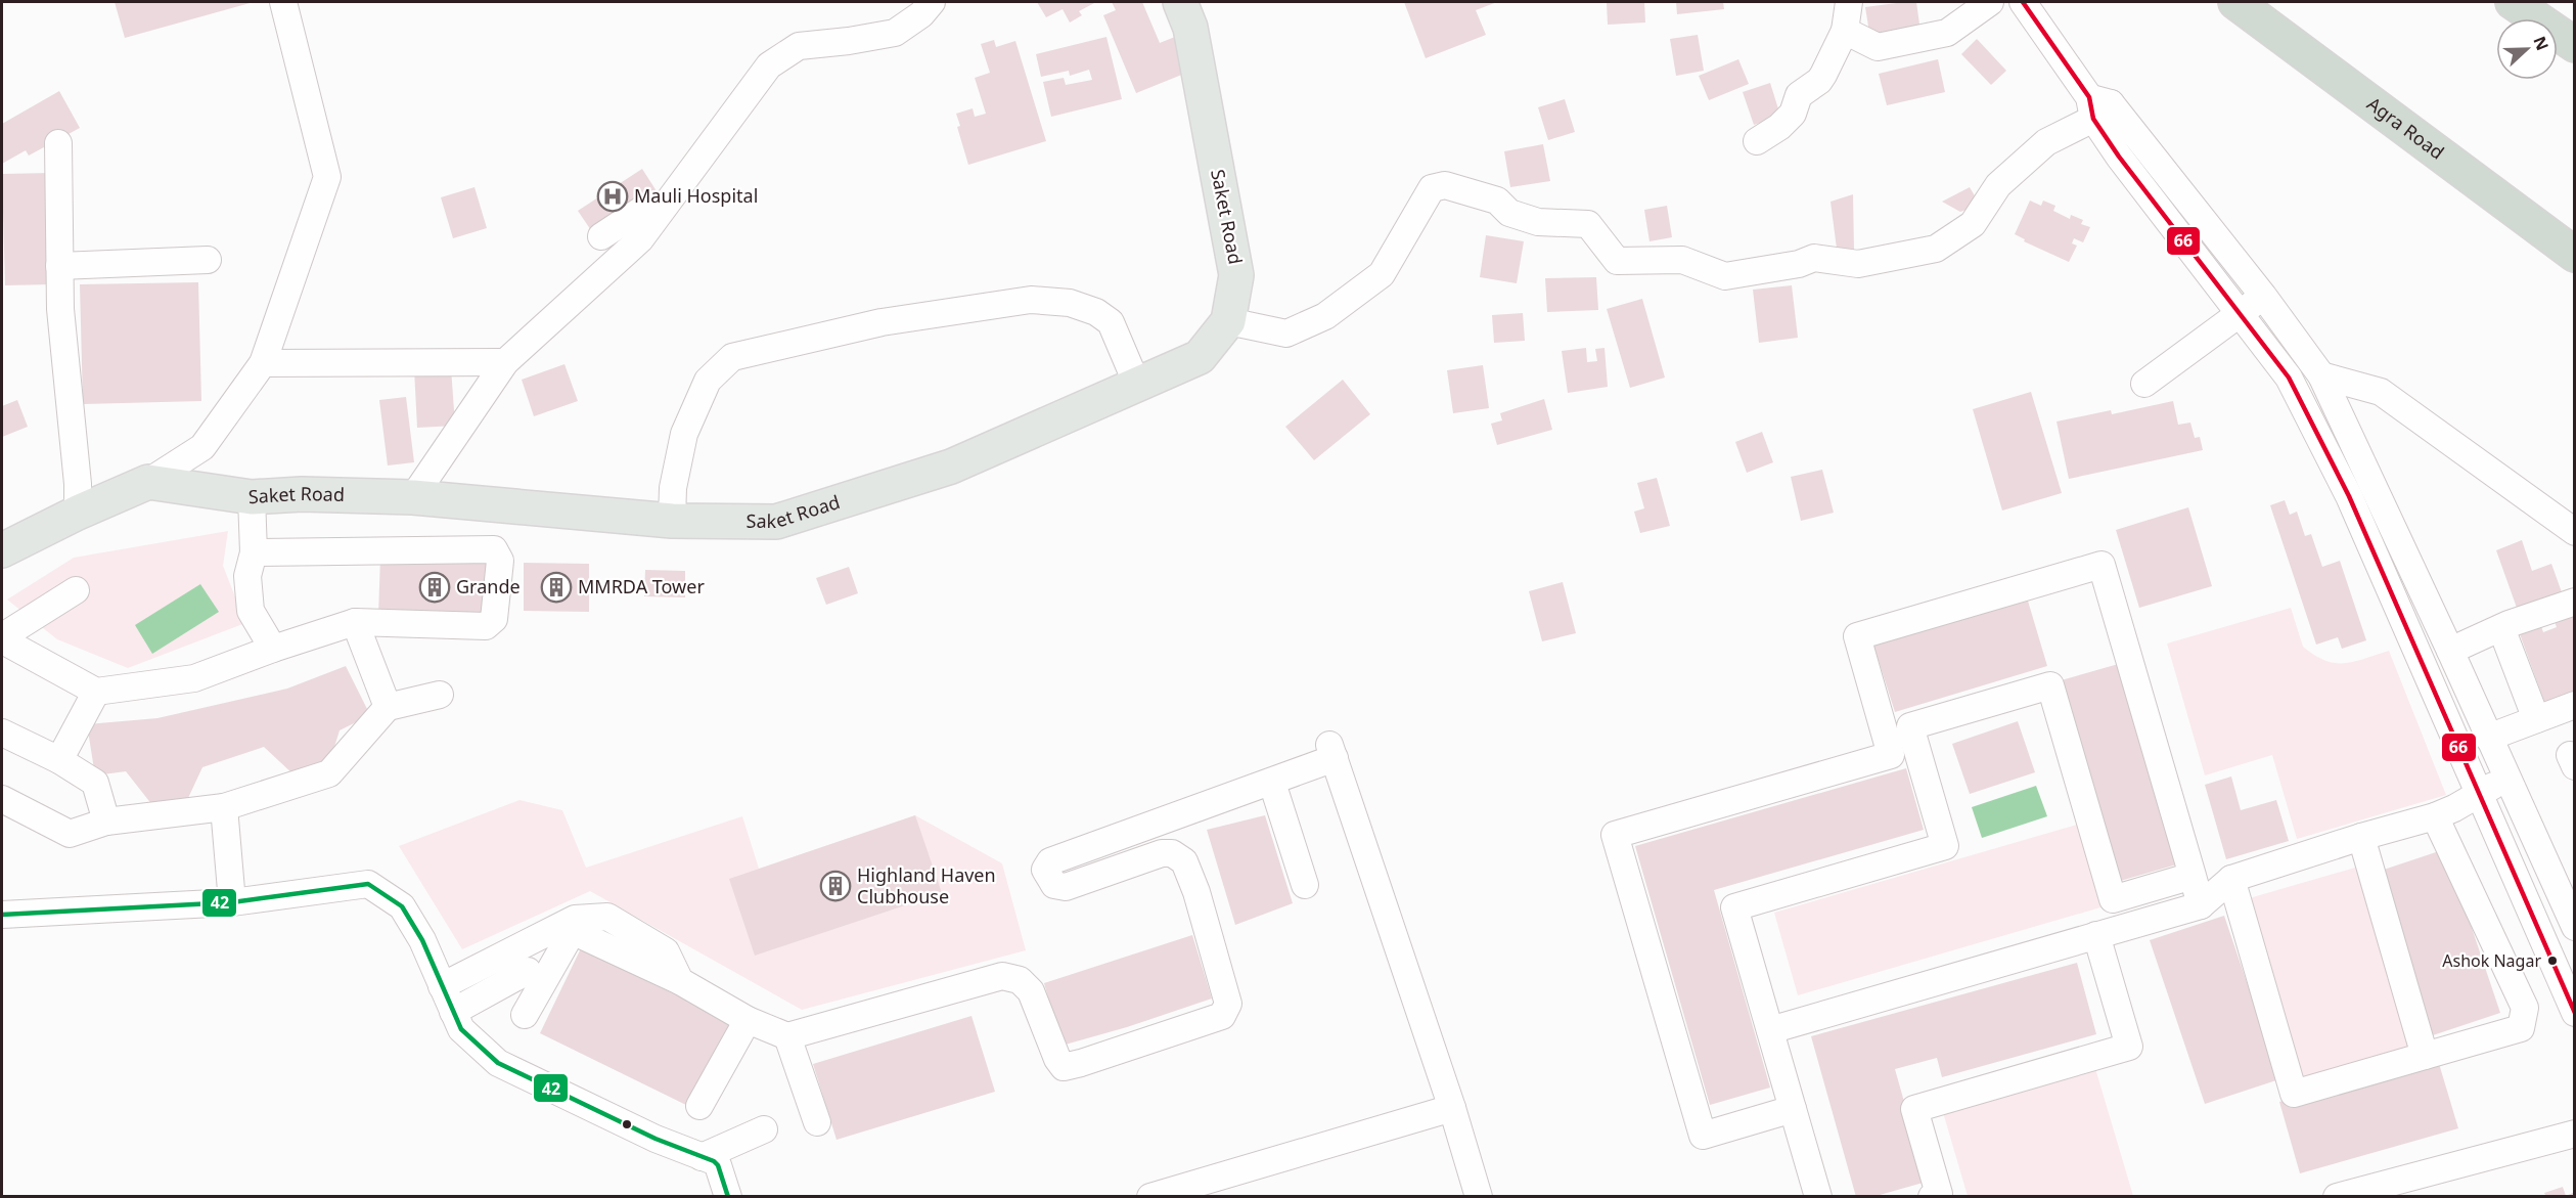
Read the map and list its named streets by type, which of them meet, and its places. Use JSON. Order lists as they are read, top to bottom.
{
  "streets": {
    "highway": ["Agra Road"],
    "main road": ["Saket Road"]
  },
  "places": {
    "hospital": ["Mauli Hospital"],
    "building": ["Grande", "MMRDA Tower", "Highland Haven Clubhouse"],
    "other": ["Ashok Nagar"]
  },
  "lines": ["transit line 66", "transit line 42"],
  "north": "right"
}
